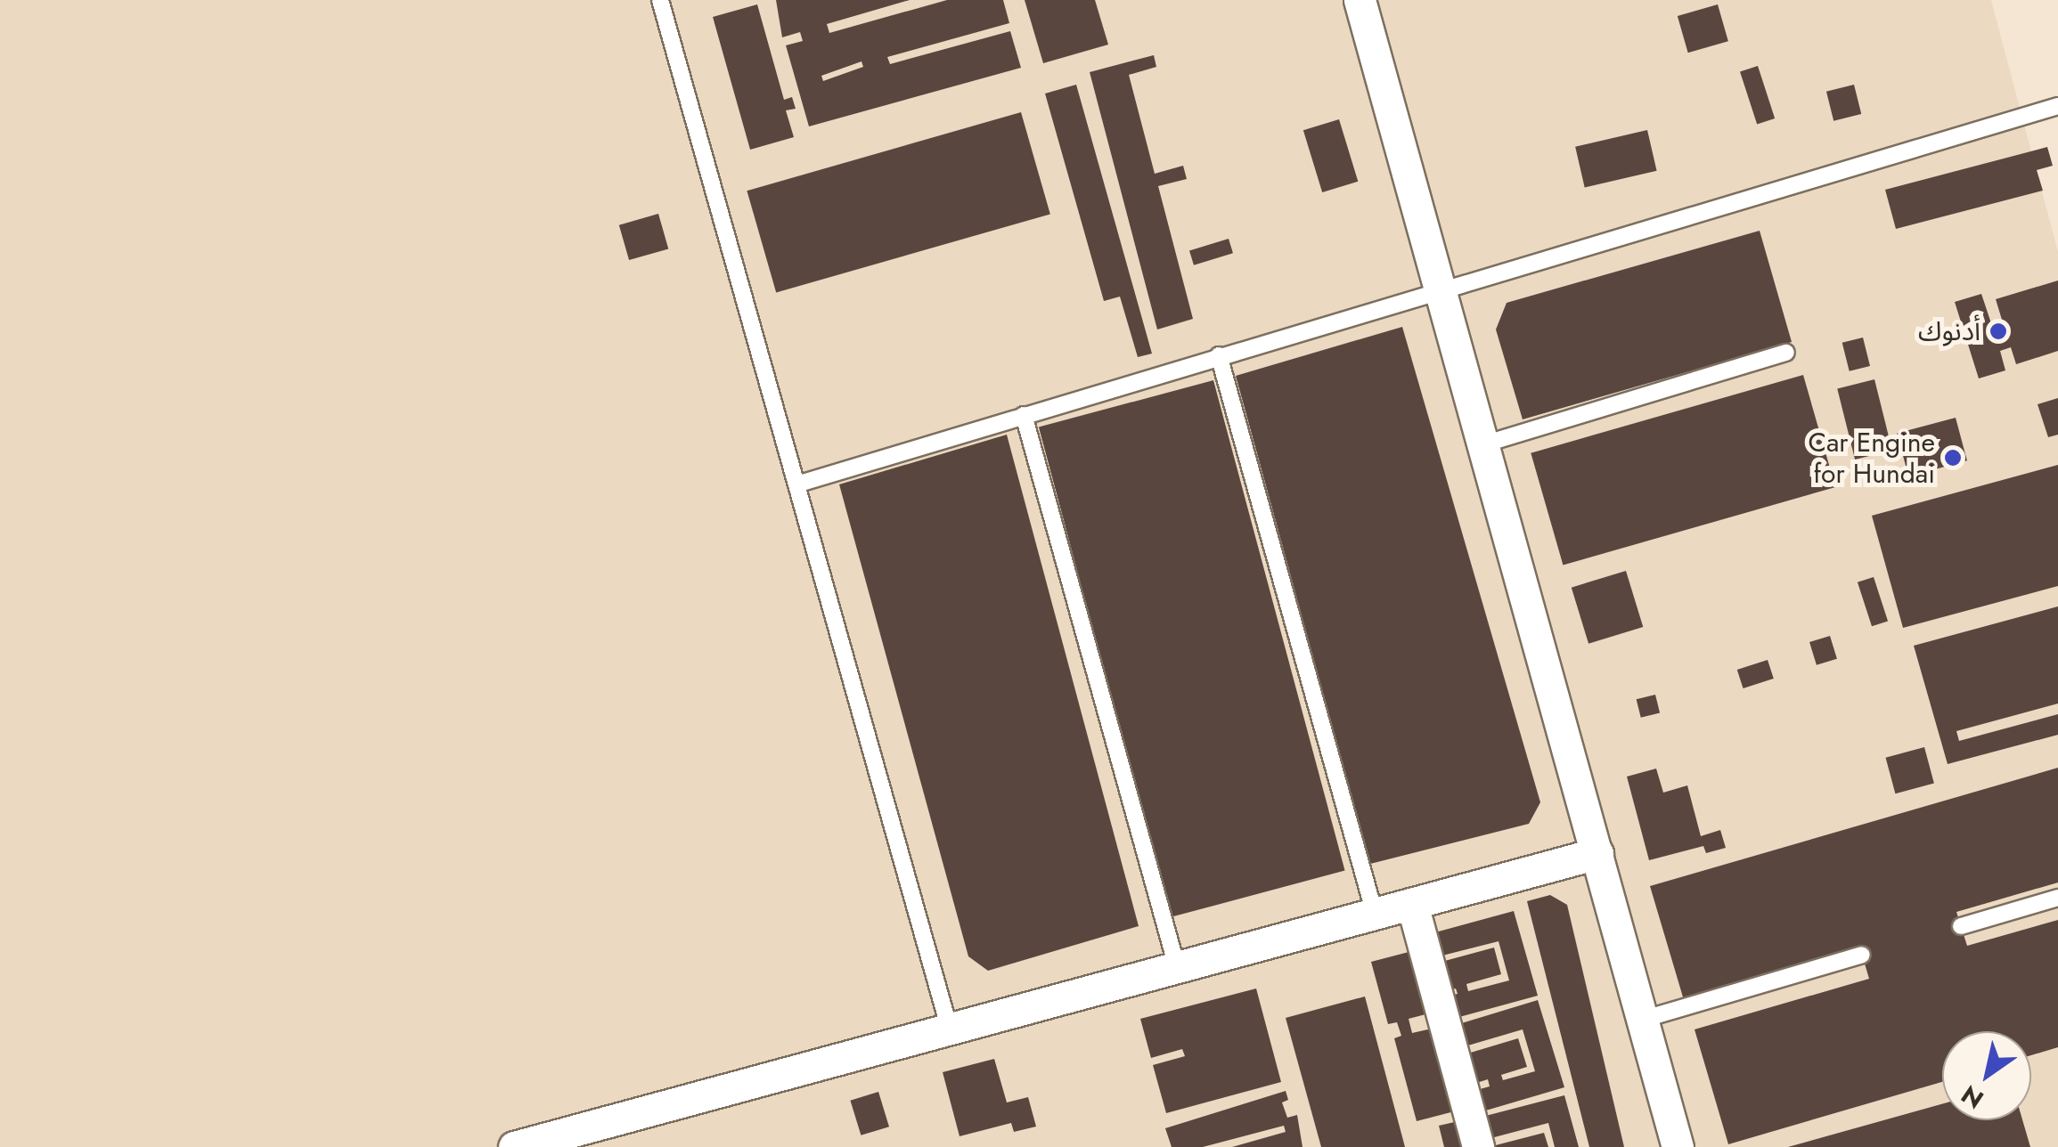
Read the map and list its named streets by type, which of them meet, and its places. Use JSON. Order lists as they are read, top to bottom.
{
  "places": ["أدنوك", "Car Engine for Hundai"],
  "north": "bottom left"
}
